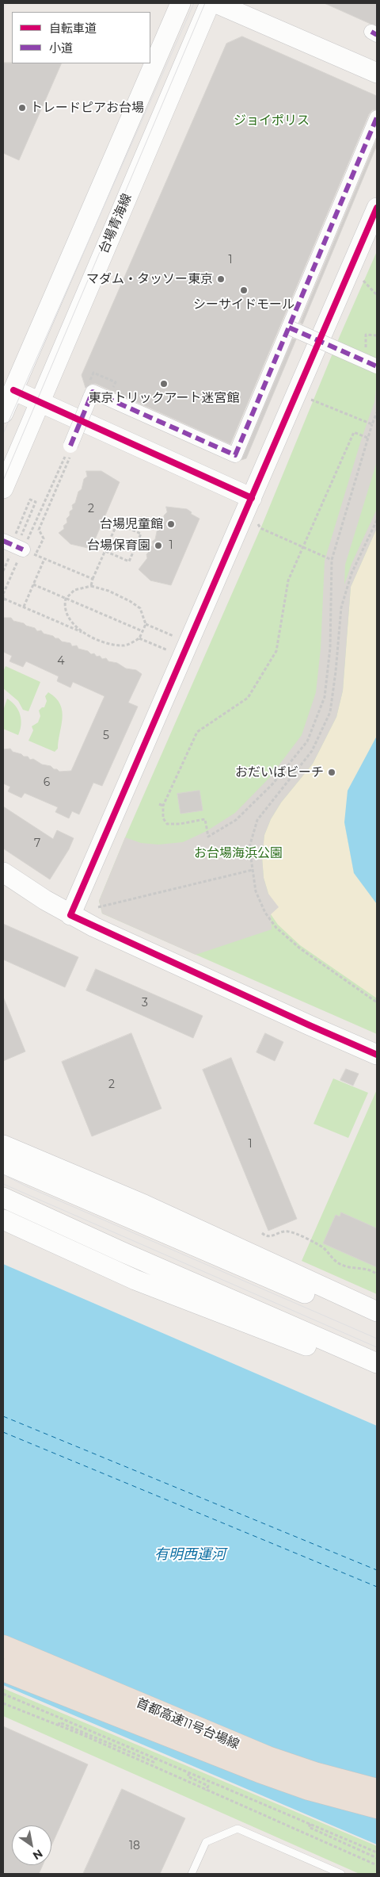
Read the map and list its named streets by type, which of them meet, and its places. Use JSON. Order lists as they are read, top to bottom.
{
  "streets": {
    "highway": ["首都高速11号台場線"],
    "street": ["台場青海線"]
  },
  "water": ["有明西運河"],
  "parks": ["ジョイポリス", "お台場海浜公園"],
  "places": [
    "トレードピアお台場",
    "マダム・タッソー東京",
    "シーサイドモール",
    "東京トリックアート迷宮館",
    "台場児童館",
    "台場保育園",
    "おだいばビーチ"
  ],
  "house_numbers": [
    "1",
    "2",
    "1",
    "4",
    "5",
    "6",
    "7",
    "3",
    "2",
    "1",
    "18"
  ],
  "legend": ["自転車道", "小道"],
  "north": "bottom right"
}
